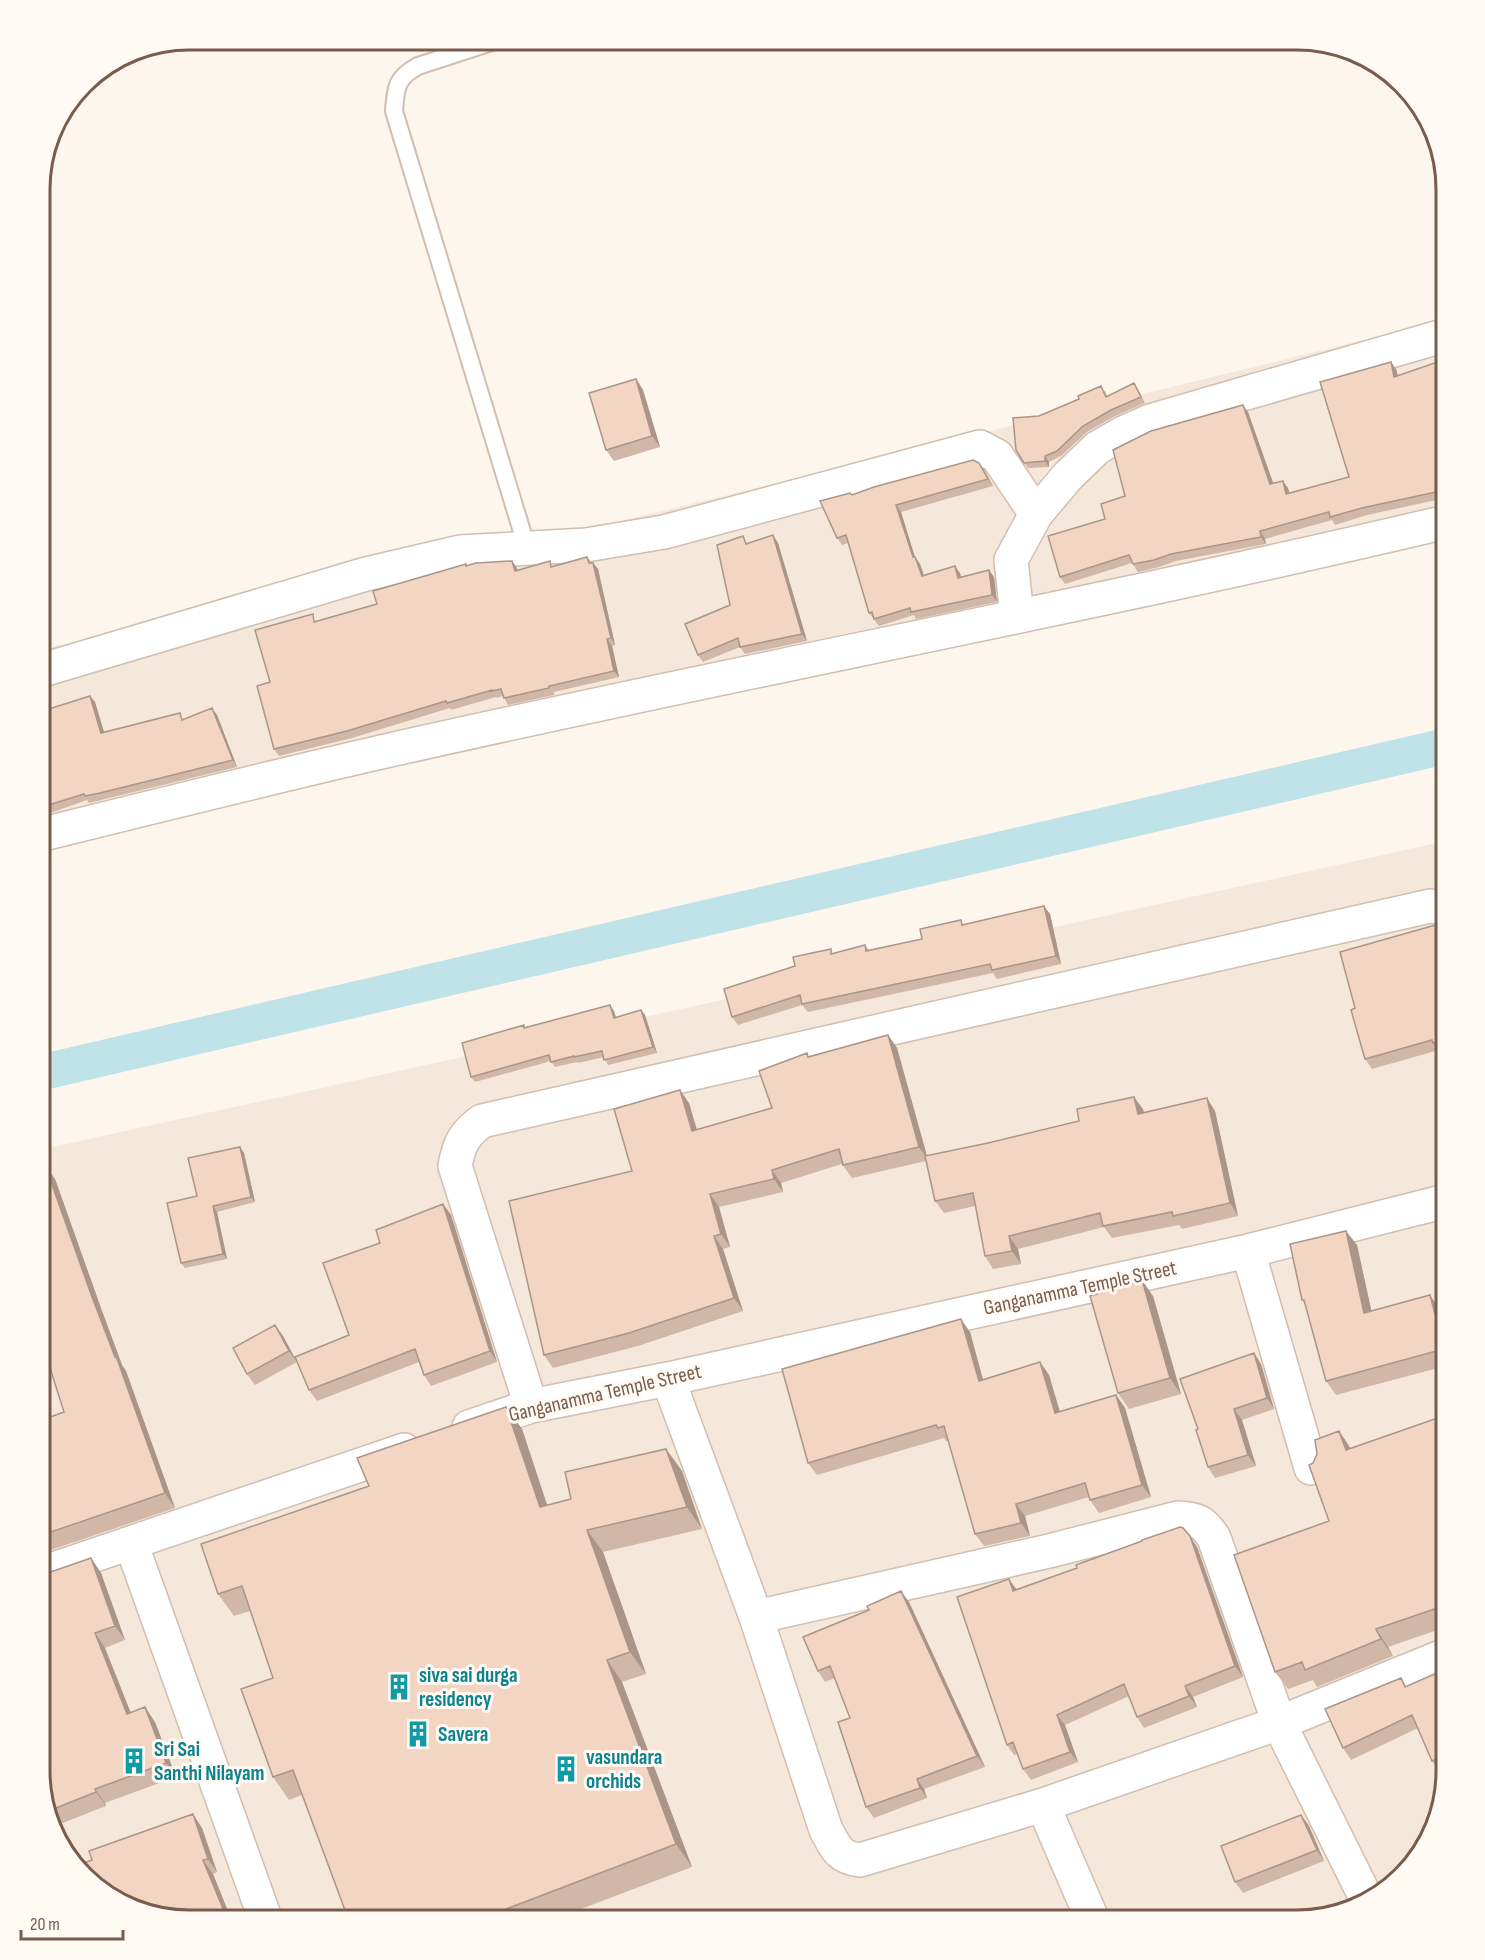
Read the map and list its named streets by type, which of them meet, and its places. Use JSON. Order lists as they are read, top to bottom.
{
  "streets": {
    "street": ["Ganganamma Temple Street"]
  },
  "places": {
    "building": [
      "siva sai durga residency",
      "Savera",
      "Sri Sai Santhi Nilayam",
      "vasundara orchids"
    ]
  },
  "scale_bar": "20 m"
}
